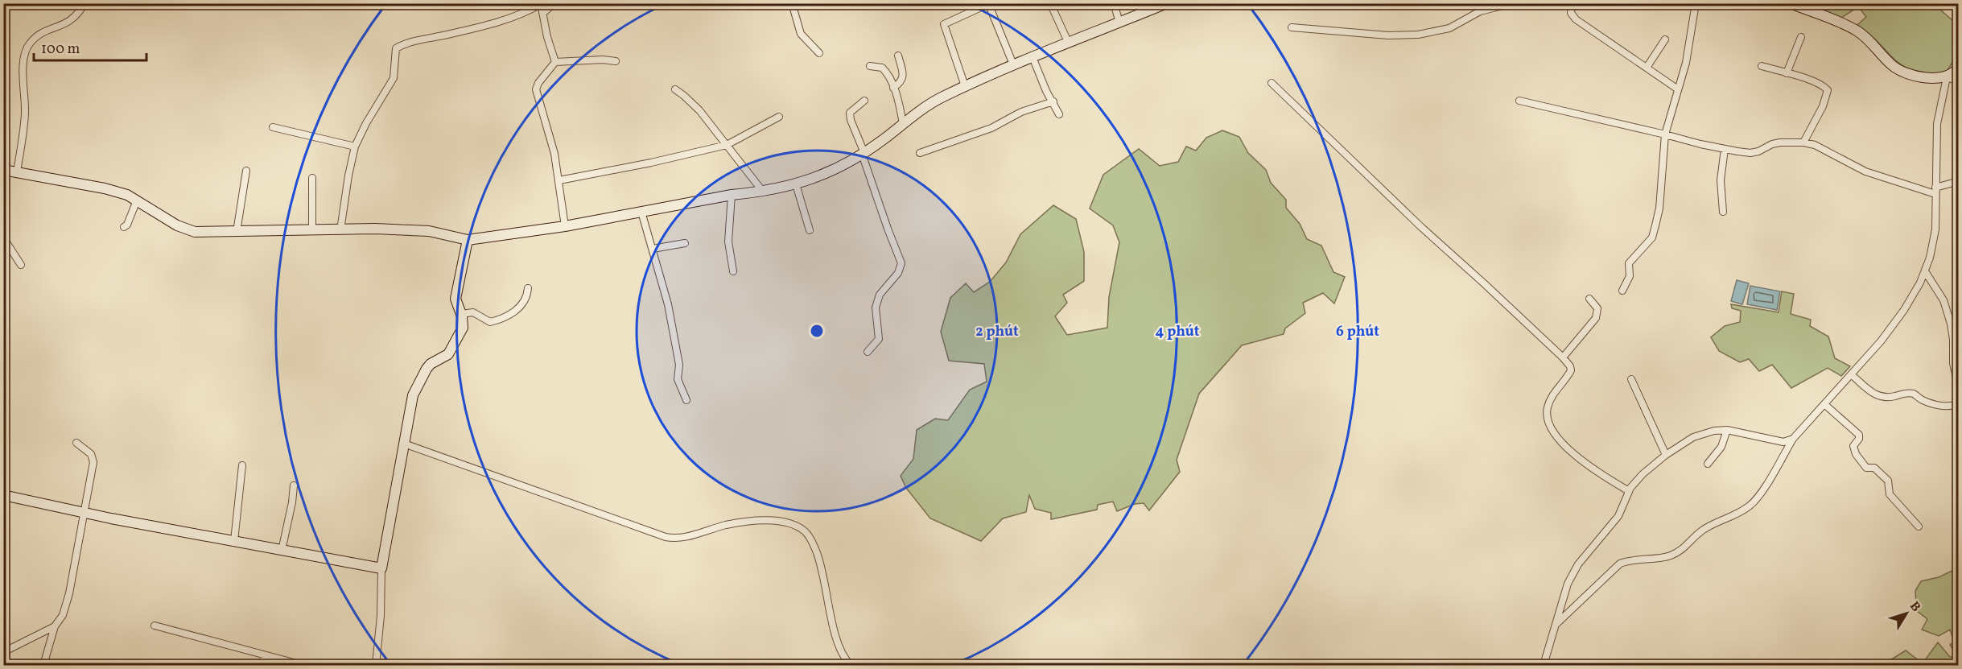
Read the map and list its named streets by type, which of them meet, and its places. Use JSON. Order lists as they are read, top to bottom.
{
  "scale_bar": "100 m",
  "north": "top right",
  "rings": ["2 phút", "4 phút", "6 phút"]
}
